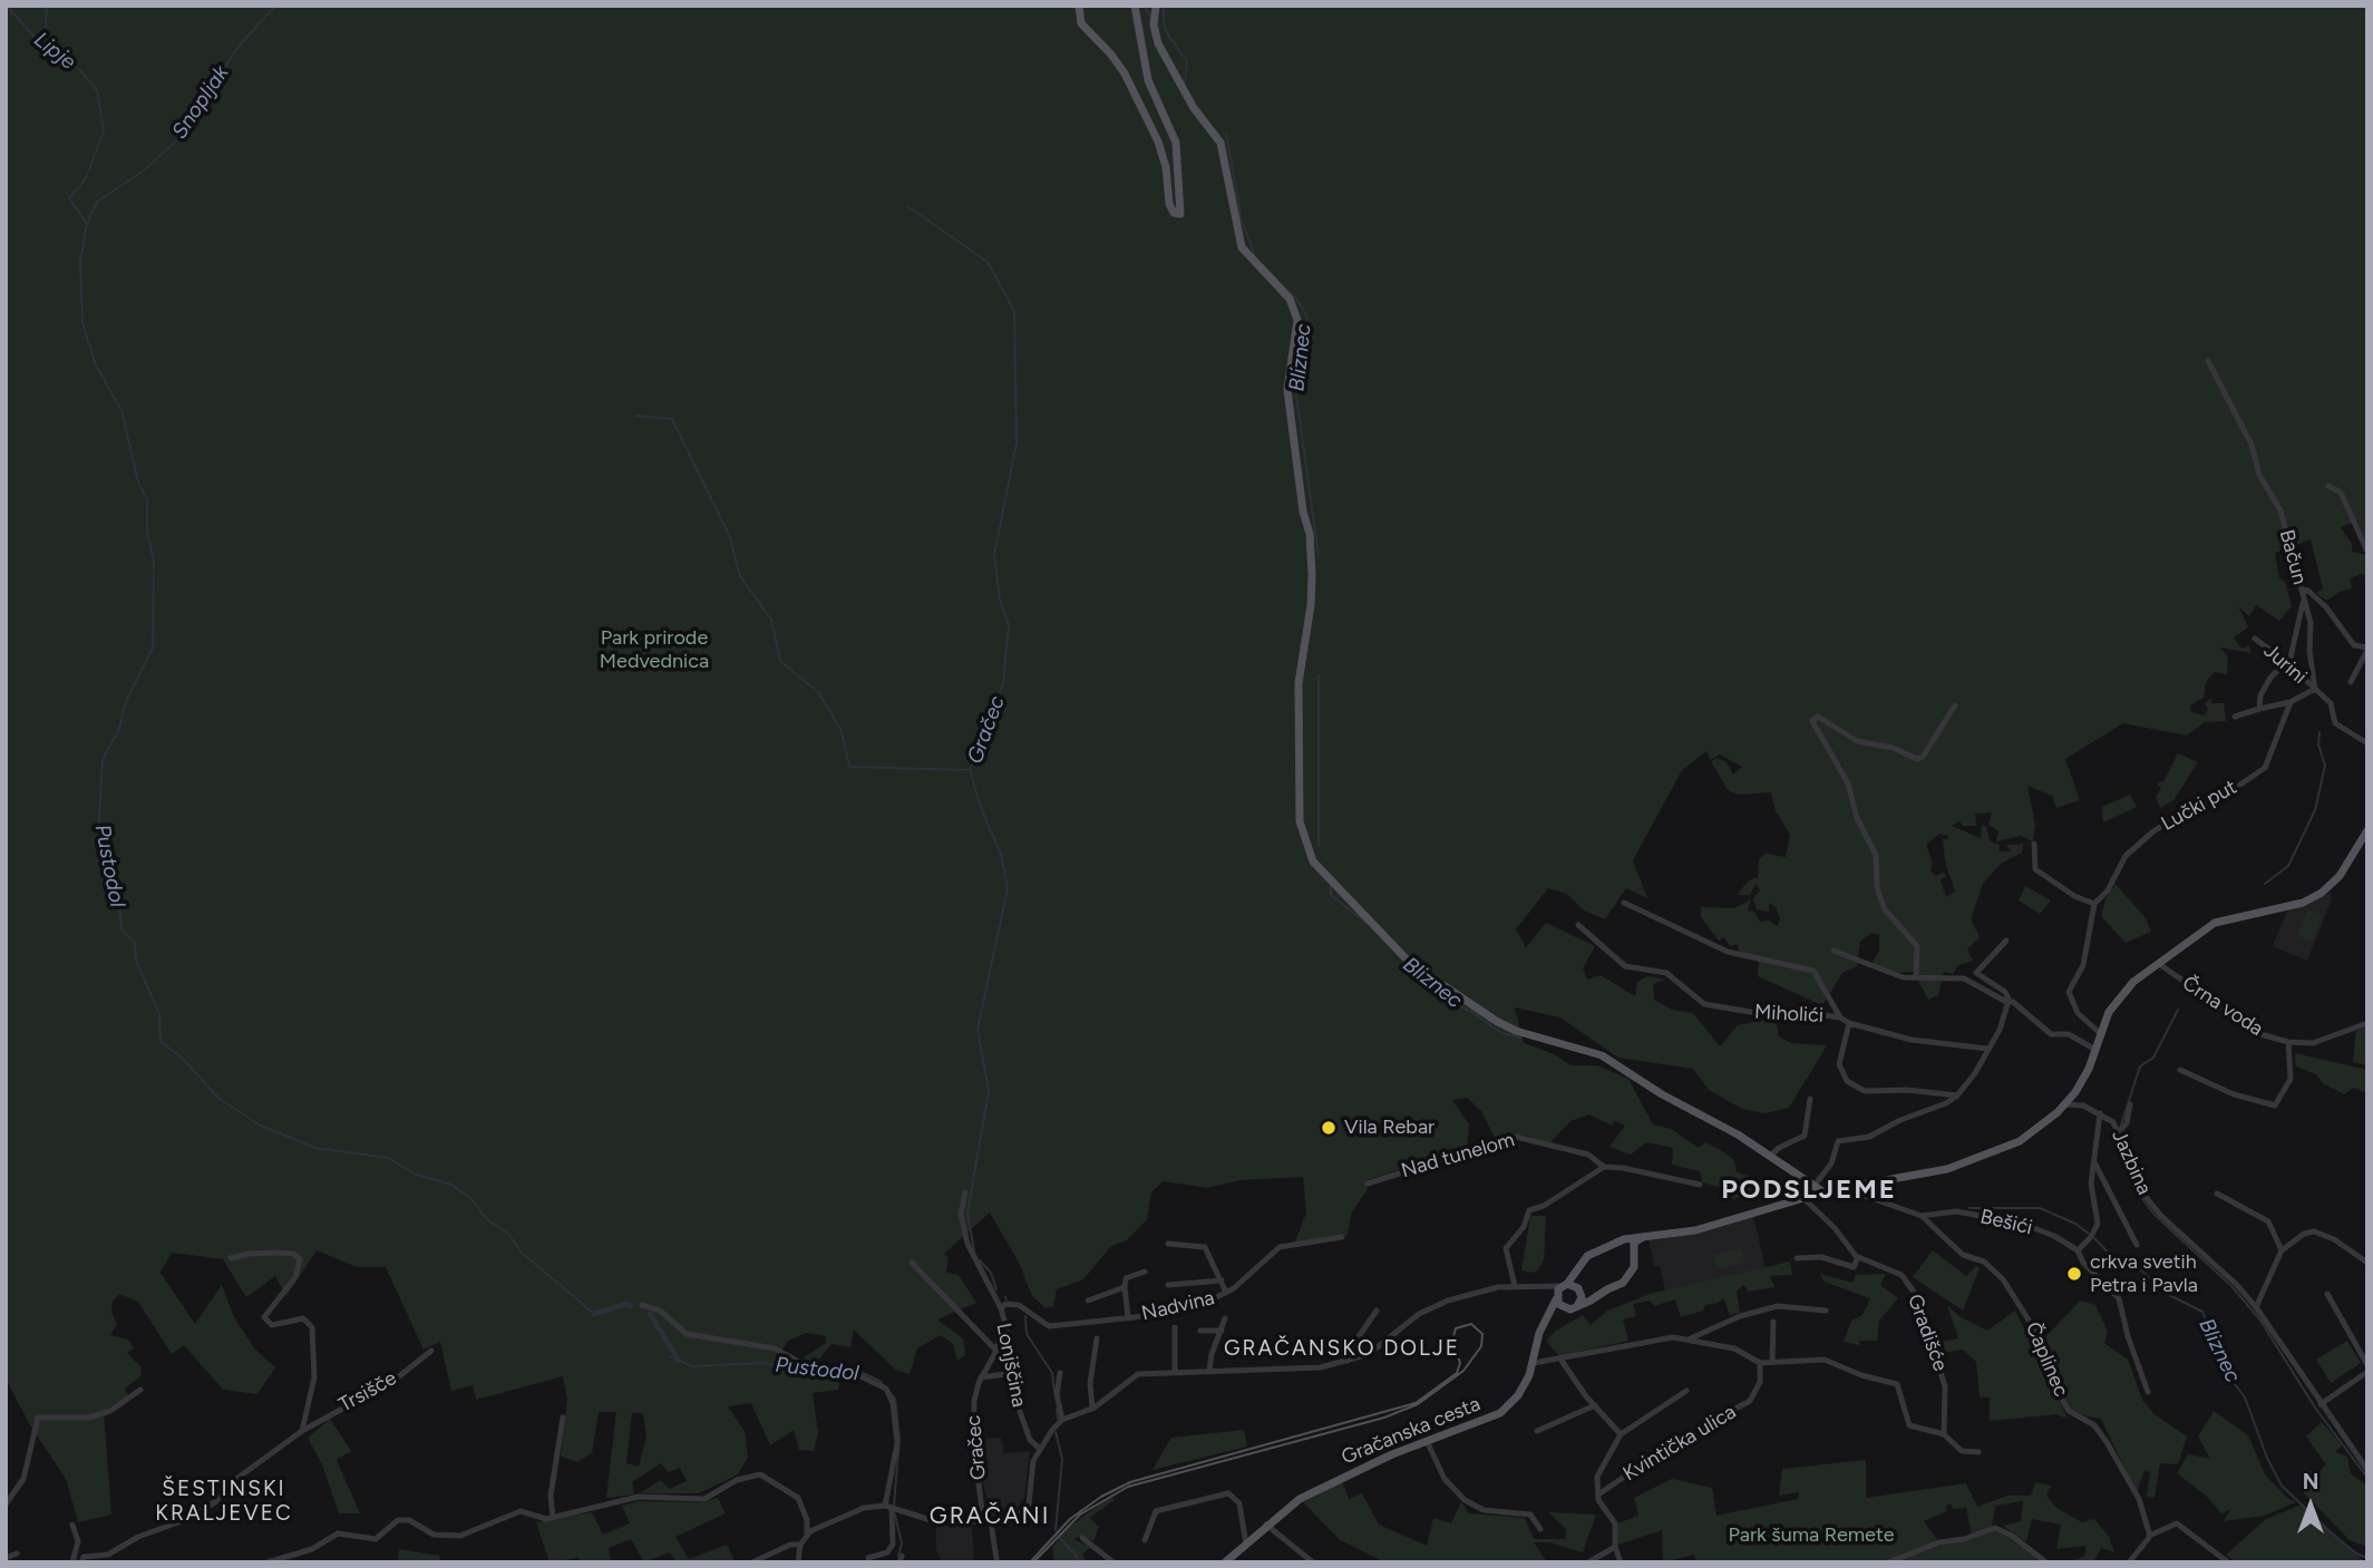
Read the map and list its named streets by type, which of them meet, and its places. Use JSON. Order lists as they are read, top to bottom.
{
  "streets": {
    "main road": ["Gračanska cesta"],
    "street": [
      "Bačun",
      "Jurini",
      "Lučki put",
      "Črna voda",
      "Miholići",
      "Nad tunelom",
      "Jazbina",
      "Bešići",
      "Nadvina",
      "Gradišće",
      "Čaplinec",
      "Lonjščina",
      "Trsišče",
      "Kvintička ulica",
      "Gračec"
    ]
  },
  "crossings": [
    ["Bačun", "Jurini"],
    ["Bešići", "Čaplinec"],
    ["Nadvina", "Lonjščina"]
  ],
  "districts": [
    "PODSLJEME",
    "GRAČANSKO DOLJE",
    "ŠESTINSKI KRALJEVEC",
    "GRAČANI"
  ],
  "water": [
    "Lipje",
    "Snopljak",
    "Bliznec",
    "Gračec",
    "Pustodol"
  ],
  "parks": ["Park prirode Medvednica", "Park šuma Remete"],
  "places": ["Vila Rebar", "crkva svetih Petra i Pavla"],
  "north": "top"
}
